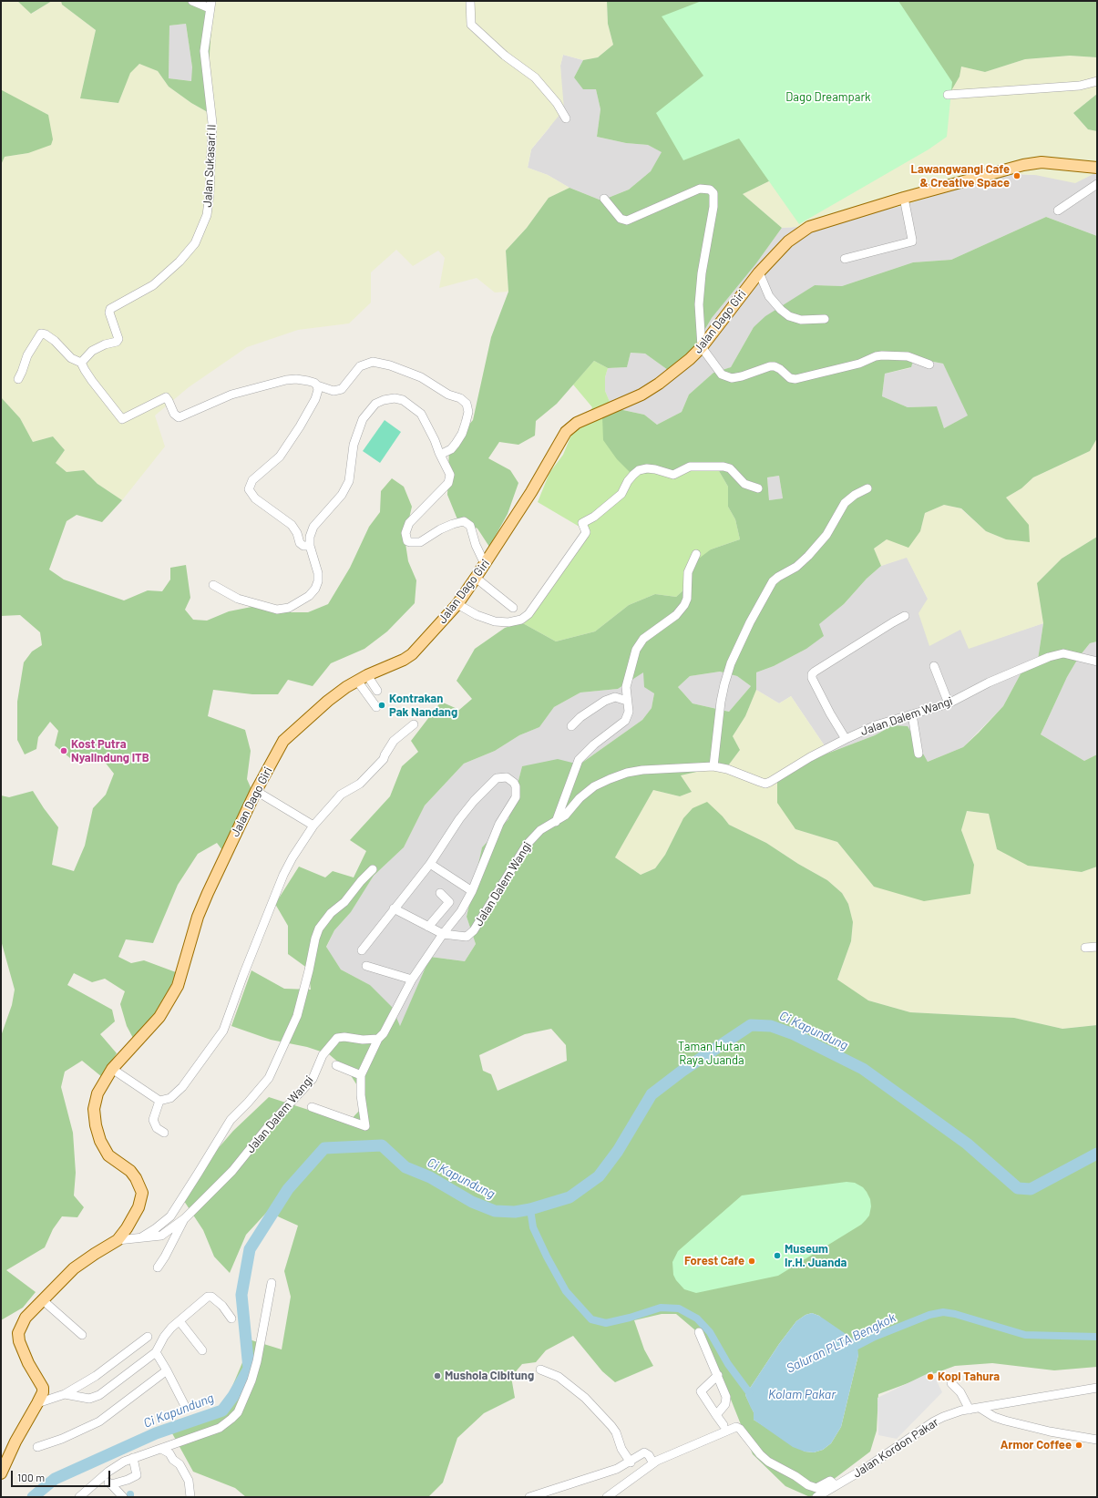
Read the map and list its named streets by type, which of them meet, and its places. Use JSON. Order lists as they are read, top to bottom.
{
  "streets": {
    "main road": ["Jalan Dago Giri"],
    "street": ["Jalan Sukasari II", "Jalan Dalem Wangi", "Jalan Kordon Pakar"]
  },
  "crossings": [
    ["Jalan Dago Giri", "Jalan Dalem Wangi"]
  ],
  "water": ["Ci Kapundung", "Saluran PLTA Bengkok", "Kolam Pakar"],
  "parks": ["Dago Dreampark", "Taman Hutan Raya Juanda"],
  "places": [
    "Lawangwangi Cafe & Creative Space",
    "Kontrakan Pak Nandang",
    "Kost Putra Nyalindung ITB",
    "Museum Ir.H. Juanda",
    "Forest Cafe",
    "Mushola Cibitung",
    "Kopi Tahura",
    "Armor Coffee"
  ],
  "scale_bar": "100 m"
}
